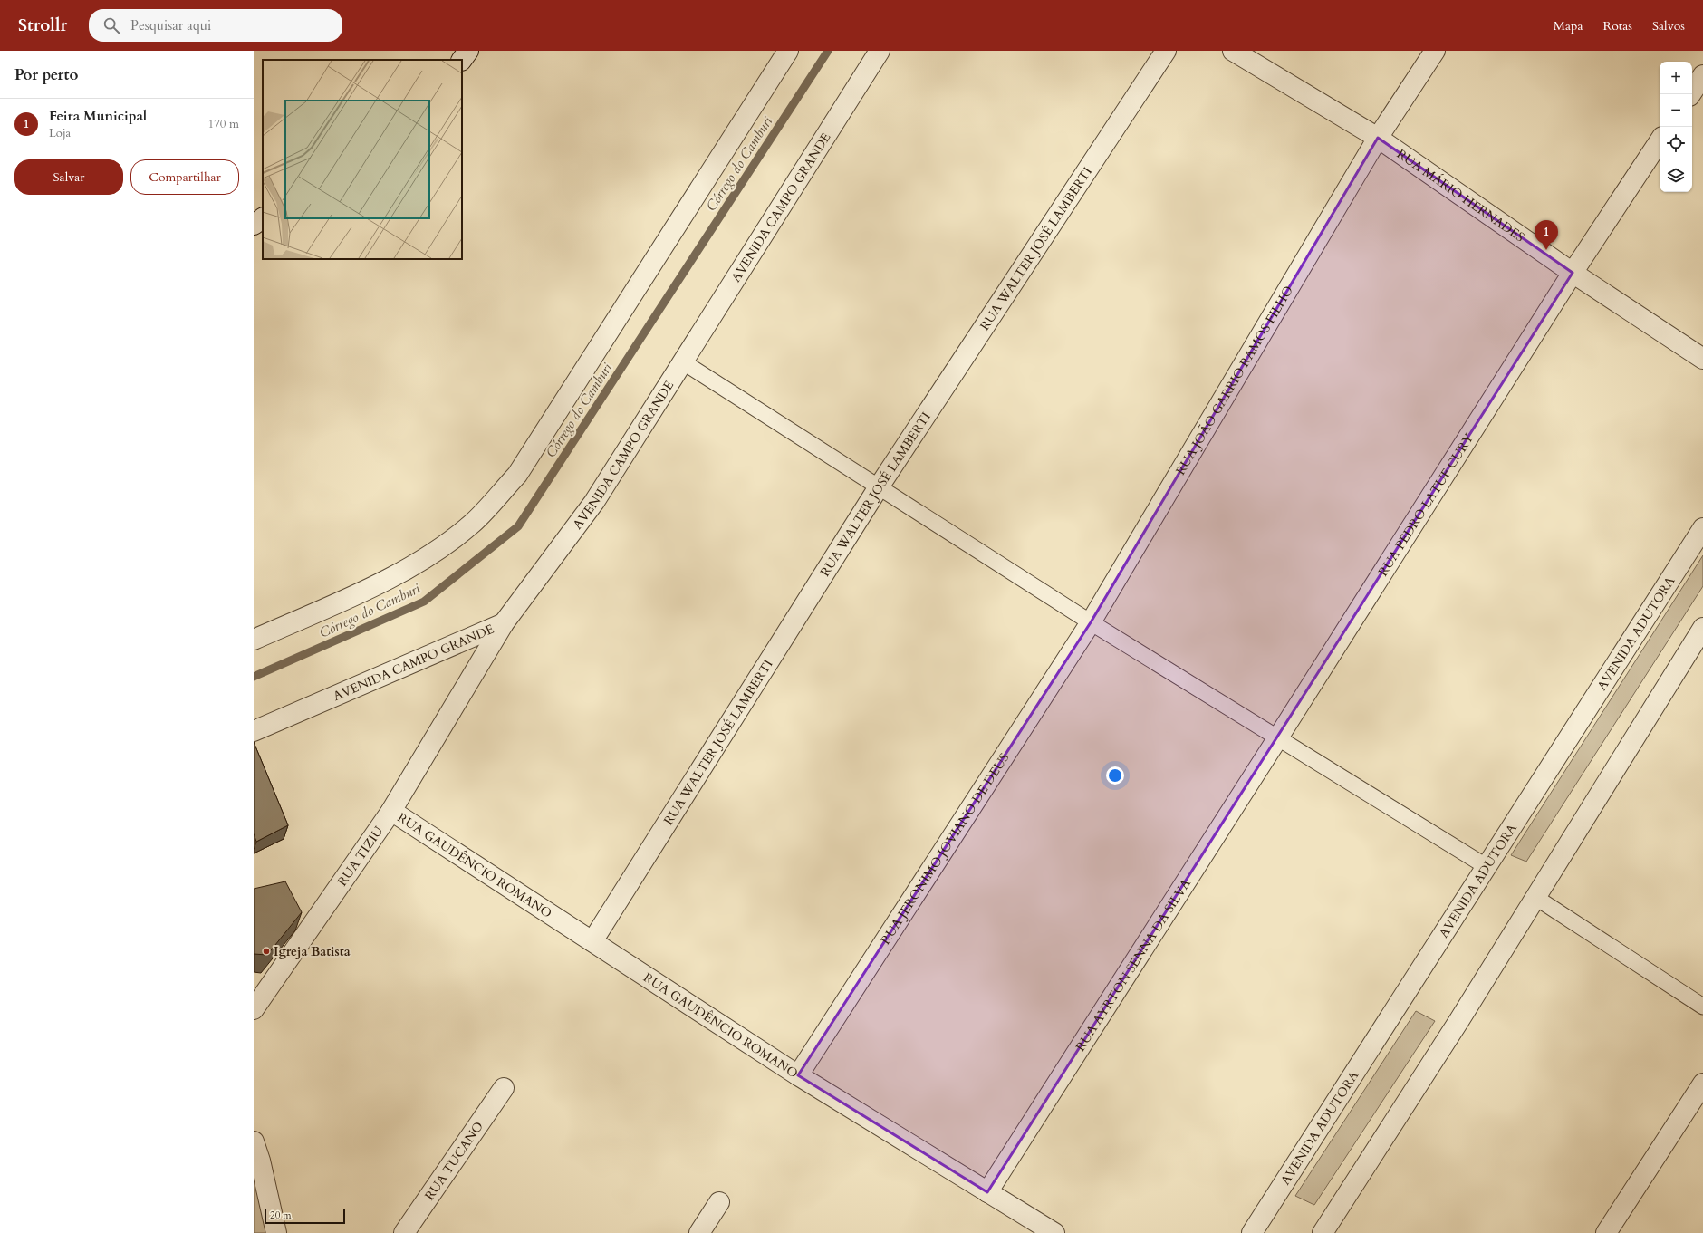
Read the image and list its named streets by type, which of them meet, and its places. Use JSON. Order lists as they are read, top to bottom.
{
  "streets": {
    "street": [
      "RUA MÁRIO HERNADES",
      "AVENIDA CAMPO GRANDE",
      "RUA WALTER JOSÉ LAMBERTI",
      "RUA JOÃO GARRIO RAMOS FILHO",
      "RUA PEDRO LATUF CURY",
      "AVENIDA ADUTORA",
      "RUA JERONIMO JOVIANO DE DEUS",
      "RUA TIZIU",
      "RUA GAUDÊNCIO ROMANO",
      "RUA AYRTON SENNA DA SILVA",
      "RUA TUCANO"
    ]
  },
  "crossings": [
    ["RUA MÁRIO HERNADES", "RUA JOÃO GARRIO RAMOS FILHO"],
    ["RUA MÁRIO HERNADES", "RUA PEDRO LATUF CURY"],
    ["AVENIDA CAMPO GRANDE", "RUA TIZIU"],
    ["RUA WALTER JOSÉ LAMBERTI", "RUA GAUDÊNCIO ROMANO"],
    ["RUA JOÃO GARRIO RAMOS FILHO", "RUA JERONIMO JOVIANO DE DEUS"],
    ["RUA PEDRO LATUF CURY", "RUA AYRTON SENNA DA SILVA"],
    ["RUA JERONIMO JOVIANO DE DEUS", "RUA GAUDÊNCIO ROMANO"],
    ["RUA TIZIU", "RUA GAUDÊNCIO ROMANO"],
    ["RUA GAUDÊNCIO ROMANO", "RUA AYRTON SENNA DA SILVA"]
  ],
  "water": ["Córrego do Camburi"],
  "places": ["Igreja Batista"],
  "scale_bar": "20 m",
  "page": {
    "header": "Strollr",
    "search": "Pesquisar aqui",
    "nav": ["Mapa", "Rotas", "Salvos"],
    "heading": "Por perto",
    "map_buttons": ["+", "−"],
    "list": [
      {
        "mark": "1",
        "name": "Feira Municipal",
        "note": "Loja",
        "value": "170 m"
      }
    ],
    "buttons": ["Salvar", "Compartilhar"],
    "pins": "1",
    "scale": "20 m"
  }
}
